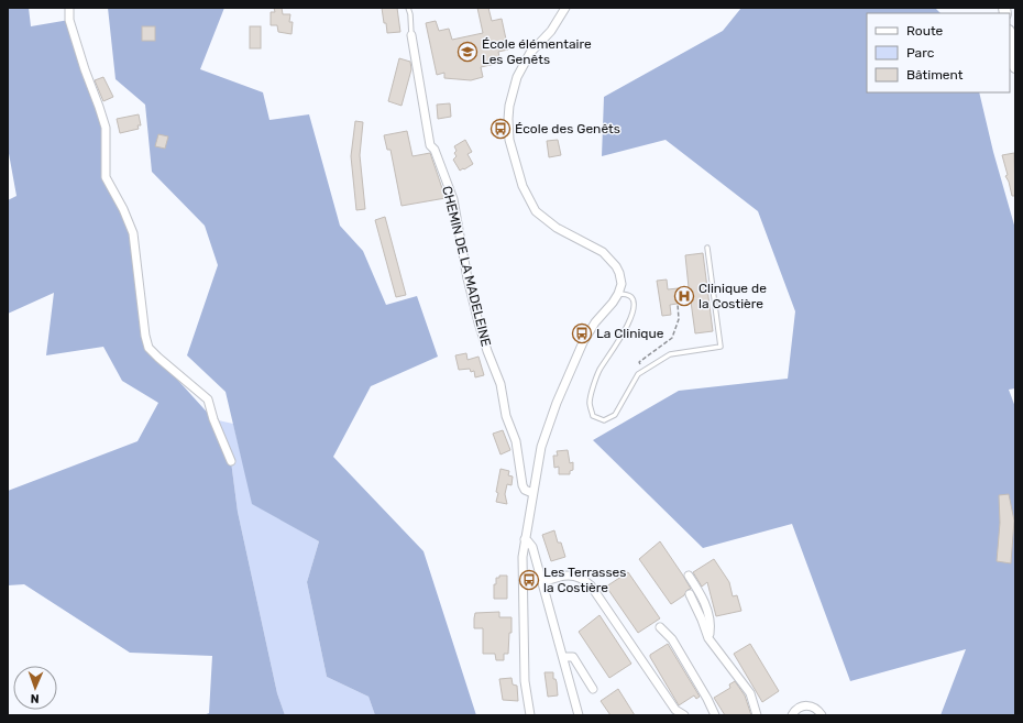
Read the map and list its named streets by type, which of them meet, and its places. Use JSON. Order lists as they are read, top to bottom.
{
  "streets": {
    "street": ["CHEMIN DE LA MADELEINE"]
  },
  "places": {
    "school or university": ["École élémentaire Les Genêts"],
    "bus stop": ["École des Genêts", "La Clinique", "Les Terrasses la Costière"],
    "hospital": ["Clinique de la Costière"]
  },
  "legend": ["Route", "Parc", "Bâtiment"],
  "north": "bottom"
}
